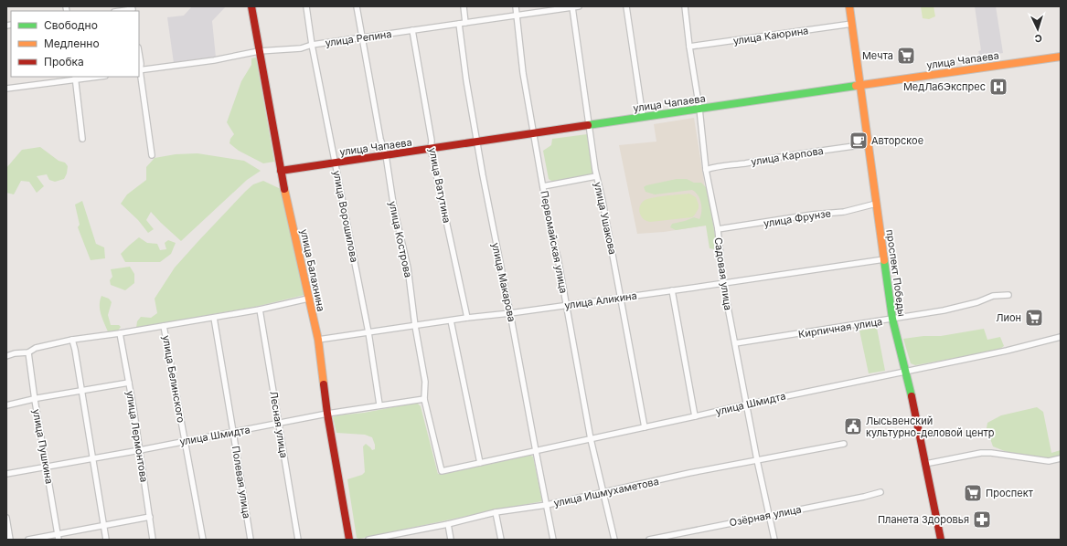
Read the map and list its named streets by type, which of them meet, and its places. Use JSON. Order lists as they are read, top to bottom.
{
  "streets": {
    "street": [
      "улица Каюрина",
      "улица Репина",
      "улица Чапаева",
      "улица Карпова",
      "улица Ватутина",
      "улица Ворошилова",
      "улица Ушакова",
      "улица Фрунзе",
      "улица Кострова",
      "Первомайская улица",
      "улица Балахнина",
      "проспект Победы",
      "Садовая улица",
      "улица Макарова",
      "улица Аликина",
      "Кирпичная улица",
      "улица Белинского",
      "улица Шмидта",
      "Лесная улица",
      "улица Лермонтова",
      "улица Пушкина",
      "Полевая улица",
      "улица Ишмухаметова",
      "Озёрная улица"
    ]
  },
  "crossings": [
    ["улица Каюрина", "проспект Победы"],
    ["улица Каюрина", "Садовая улица"],
    ["улица Репина", "улица Ватутина"],
    ["улица Репина", "улица Ворошилова"],
    ["улица Репина", "улица Ушакова"],
    ["улица Репина", "улица Кострова"],
    ["улица Репина", "Первомайская улица"],
    ["улица Репина", "улица Балахнина"],
    ["улица Репина", "улица Макарова"],
    ["улица Чапаева", "улица Ватутина"],
    ["улица Чапаева", "улица Ворошилова"],
    ["улица Чапаева", "улица Ушакова"],
    ["улица Чапаева", "улица Кострова"],
    ["улица Чапаева", "Первомайская улица"],
    ["улица Чапаева", "улица Балахнина"],
    ["улица Чапаева", "проспект Победы"],
    ["улица Чапаева", "Садовая улица"],
    ["улица Чапаева", "улица Макарова"],
    ["улица Карпова", "проспект Победы"],
    ["улица Карпова", "Садовая улица"],
    ["улица Ватутина", "улица Аликина"],
    ["улица Ворошилова", "улица Аликина"],
    ["улица Ворошилова", "улица Шмидта"],
    ["улица Ушакова", "улица Аликина"],
    ["улица Ушакова", "улица Шмидта"],
    ["улица Фрунзе", "проспект Победы"],
    ["улица Фрунзе", "Садовая улица"],
    ["улица Кострова", "улица Аликина"],
    ["улица Кострова", "улица Шмидта"],
    ["Первомайская улица", "улица Аликина"],
    ["Первомайская улица", "улица Шмидта"],
    ["Первомайская улица", "улица Ишмухаметова"],
    ["улица Балахнина", "улица Аликина"],
    ["улица Балахнина", "улица Шмидта"],
    ["проспект Победы", "улица Аликина"],
    ["проспект Победы", "Кирпичная улица"],
    ["проспект Победы", "улица Шмидта"],
    ["Садовая улица", "улица Аликина"],
    ["Садовая улица", "Кирпичная улица"],
    ["Садовая улица", "улица Шмидта"],
    ["Садовая улица", "улица Ишмухаметова"],
    ["Садовая улица", "Озёрная улица"],
    ["улица Макарова", "улица Аликина"],
    ["улица Макарова", "улица Шмидта"],
    ["улица Макарова", "улица Ишмухаметова"],
    ["улица Белинского", "улица Шмидта"],
    ["улица Шмидта", "Лесная улица"],
    ["улица Шмидта", "улица Лермонтова"],
    ["улица Шмидта", "улица Пушкина"],
    ["улица Шмидта", "Полевая улица"]
  ],
  "places": {
    "supermarket": ["Мечта", "Лион", "Проспект"],
    "hospital": ["МедЛабЭкспрес"],
    "cafe": ["Авторское"],
    "public building": ["Лысьвенский культурно-деловой центр"],
    "pharmacy": ["Планета Здоровья"]
  },
  "legend": ["Свободно", "Медленно", "Пробка"],
  "north": "bottom"
}
